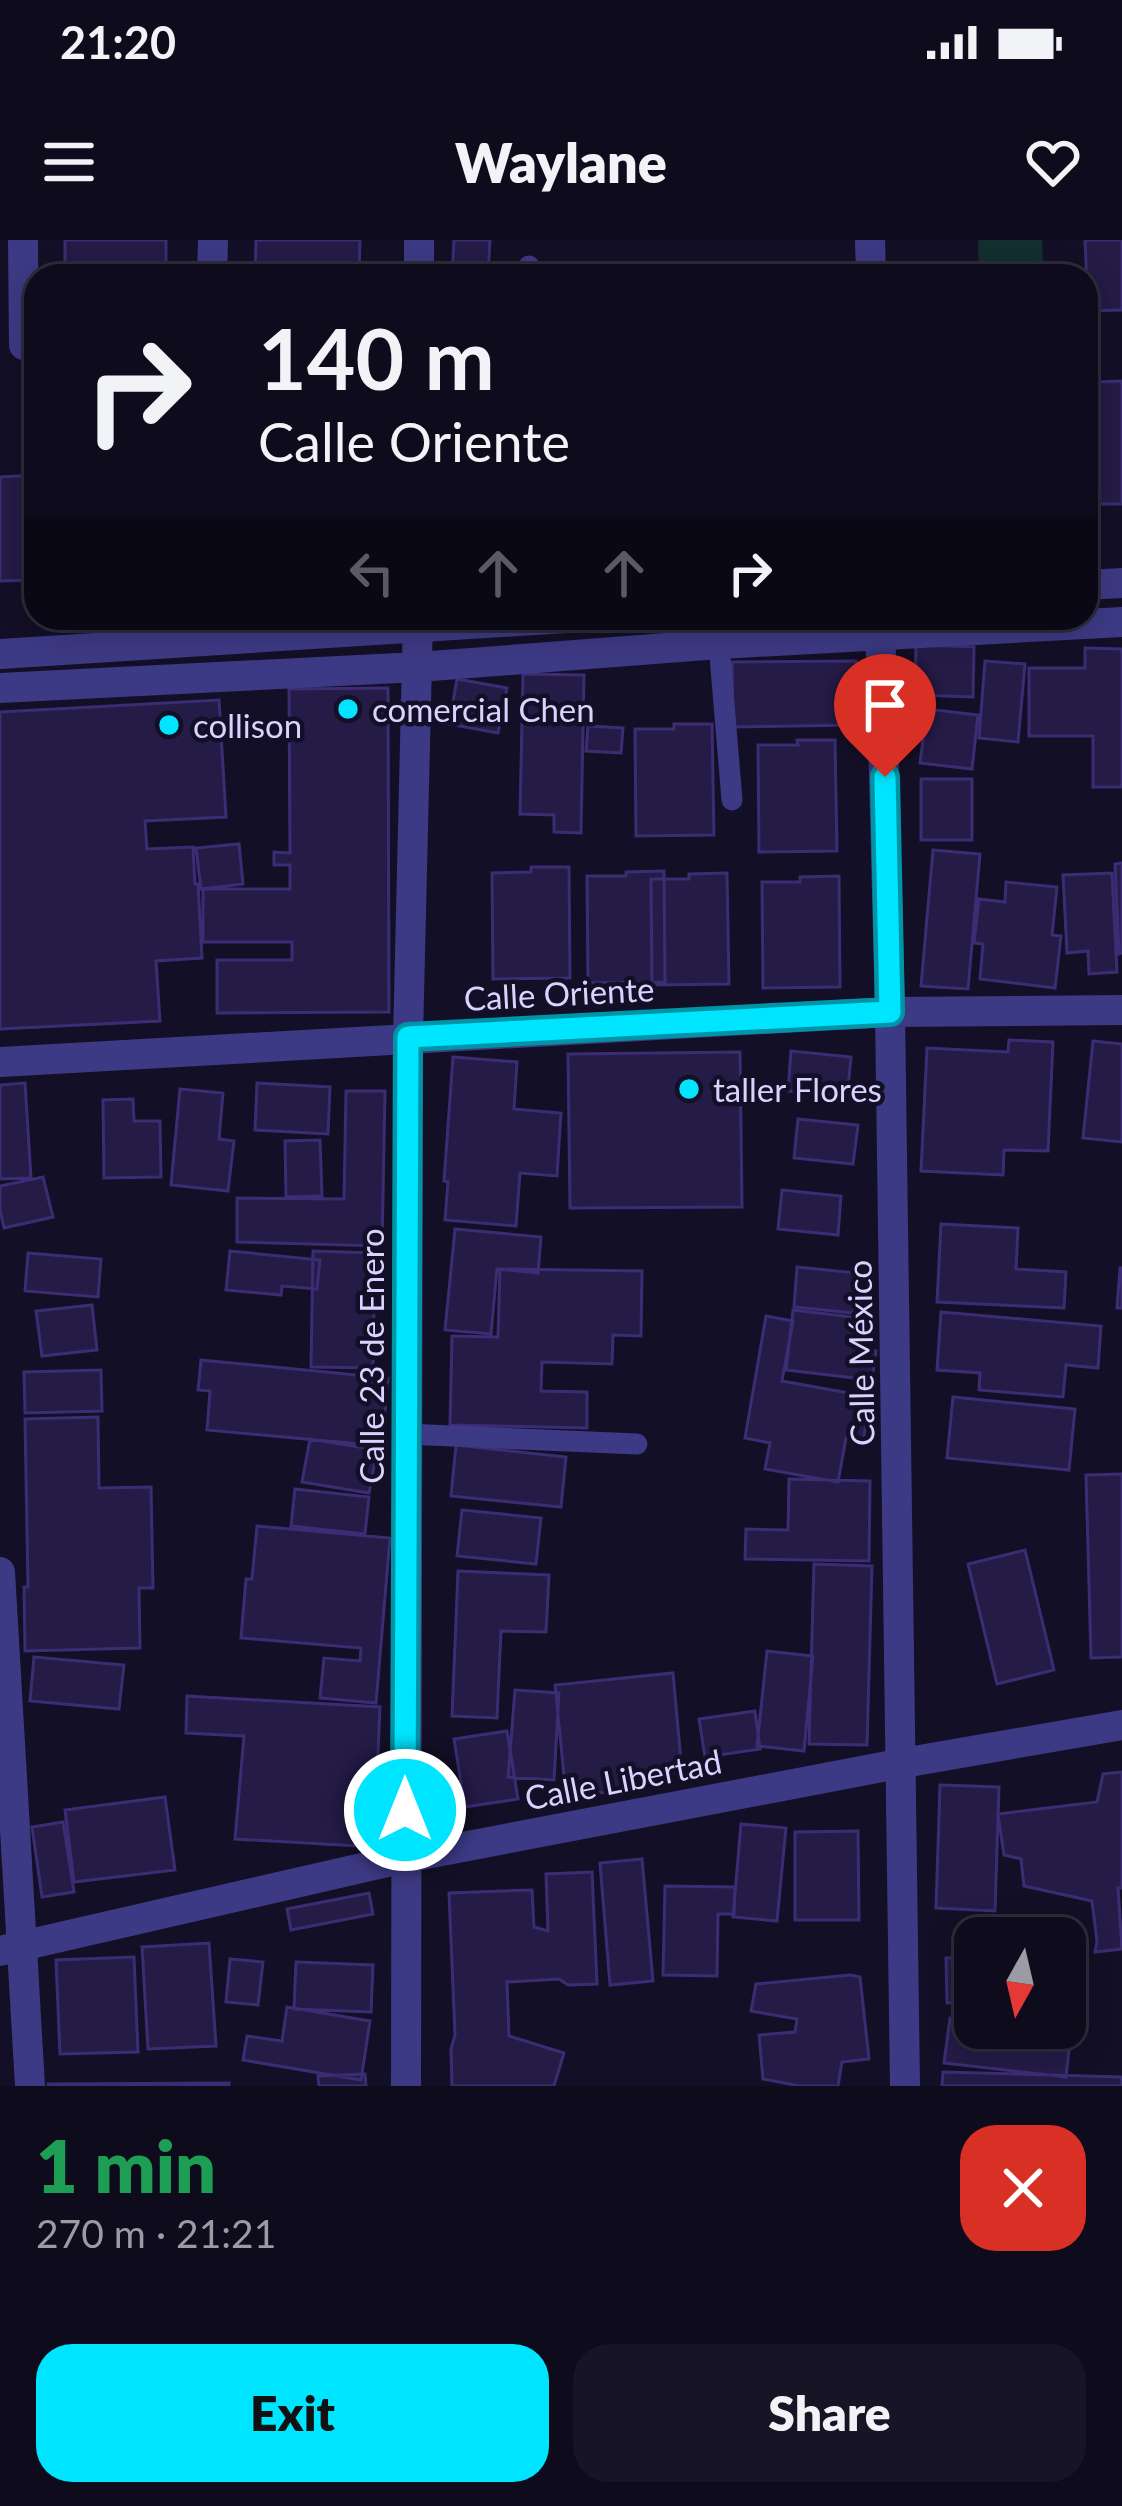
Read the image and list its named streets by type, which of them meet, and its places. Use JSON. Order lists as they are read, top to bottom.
{
  "streets": {
    "street": [
      "Calle Oriente",
      "Calle México",
      "Calle 23 de Enero",
      "Calle Libertad"
    ]
  },
  "crossings": [
    ["Calle Oriente", "Calle México"],
    ["Calle Oriente", "Calle 23 de Enero"],
    ["Calle México", "Calle Libertad"],
    ["Calle 23 de Enero", "Calle Libertad"]
  ],
  "places": ["comercial Chen", "collison", "taller Flores"],
  "north": "bottom",
  "page": {
    "status": "21:20",
    "header": "Waylane",
    "turn": ["140 m", "Calle Oriente"],
    "heading": ["1 min", "270 m · 21:21"],
    "buttons": ["Exit", "Share"]
  }
}
